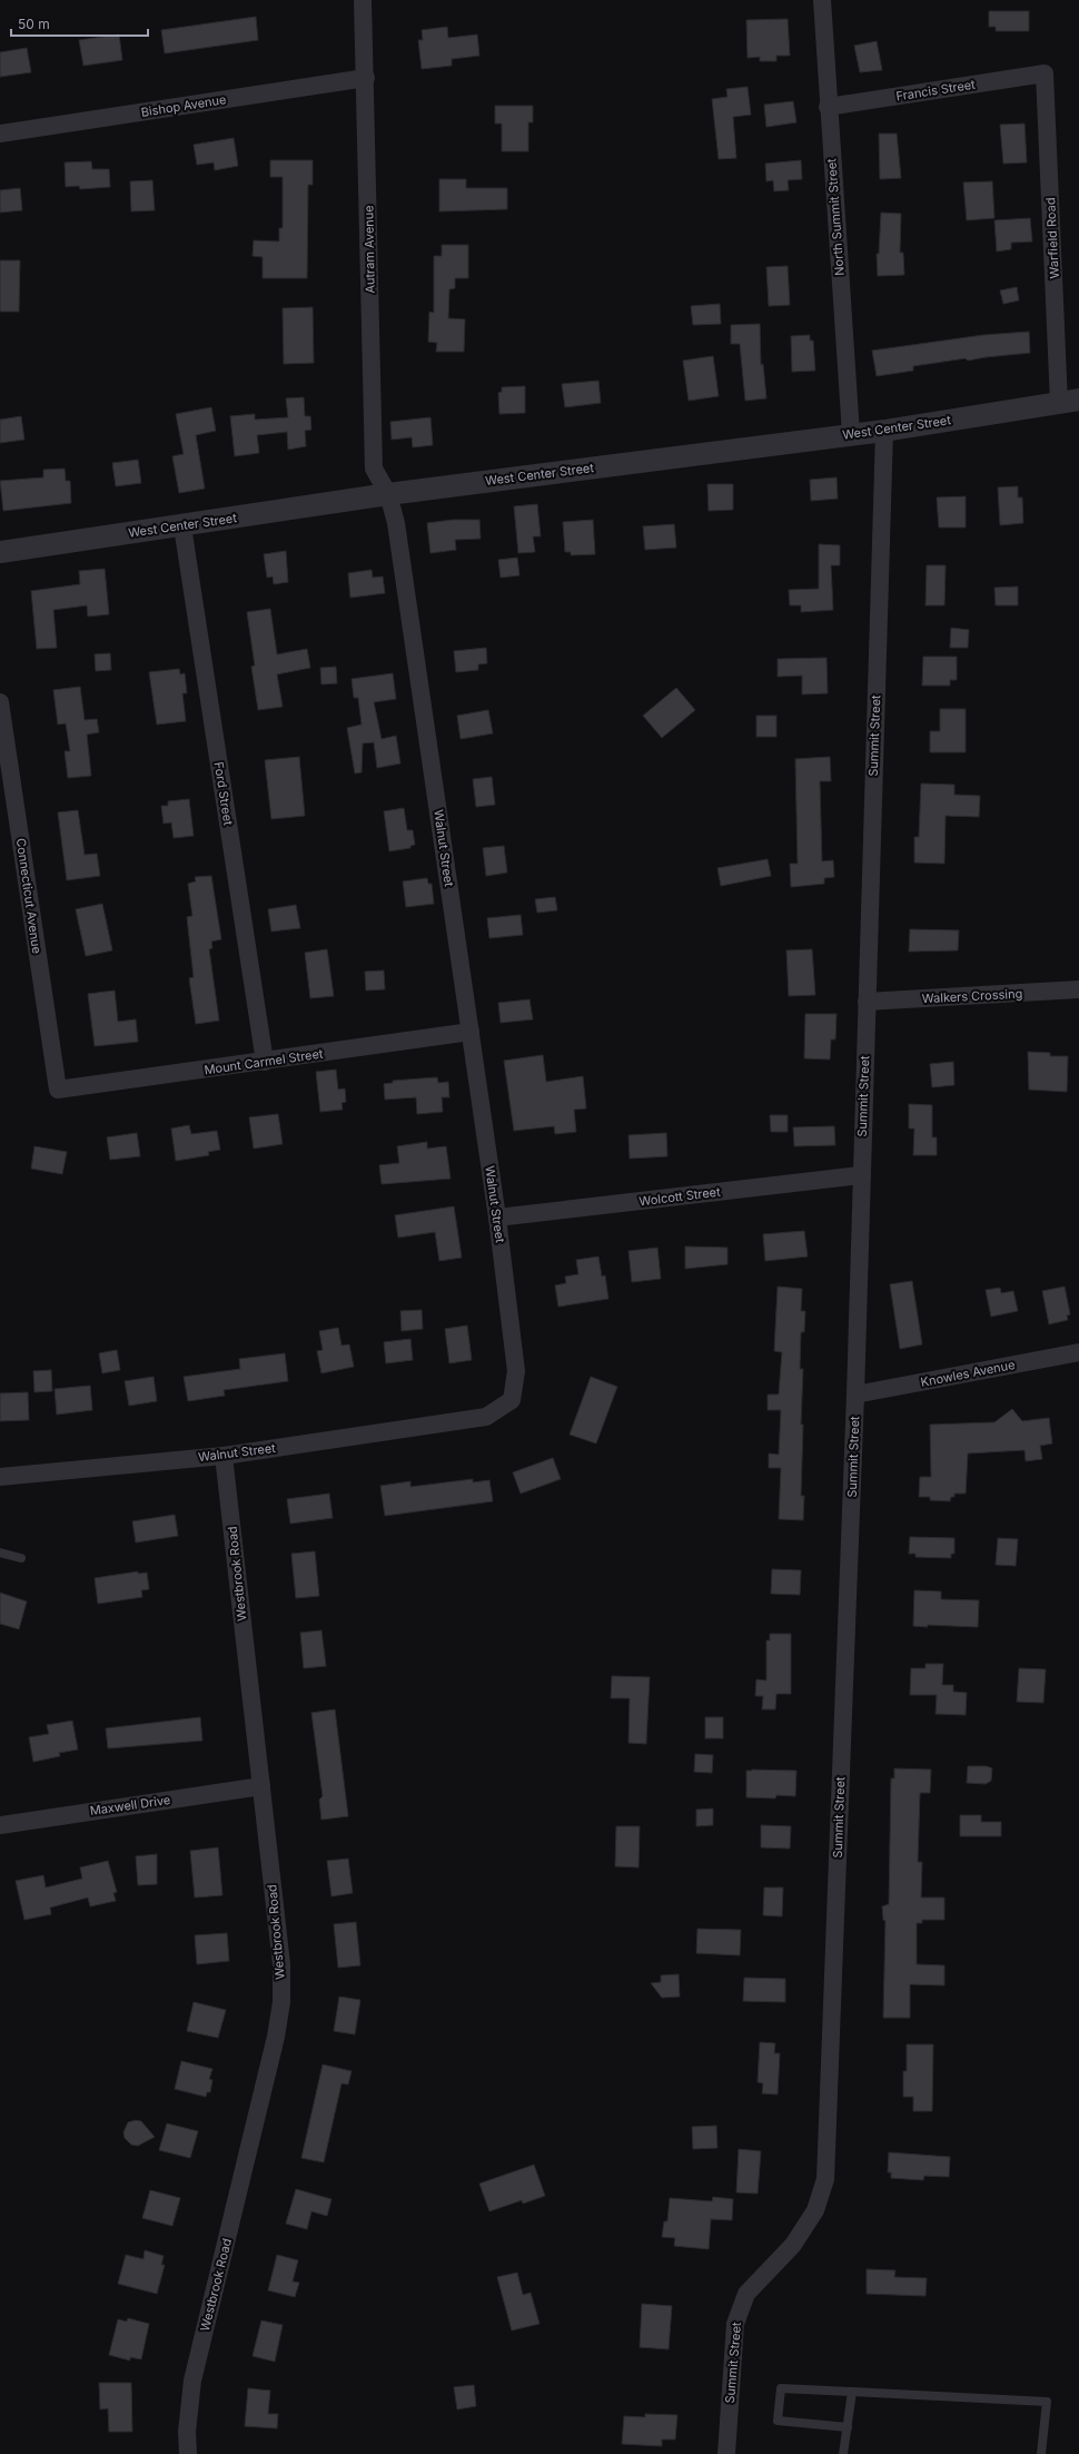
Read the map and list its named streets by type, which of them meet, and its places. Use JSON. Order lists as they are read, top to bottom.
{
  "streets": {
    "street": [
      "Francis Street",
      "Bishop Avenue",
      "North Summit Street",
      "Warfield Road",
      "Autram Avenue",
      "West Center Street",
      "Summit Street",
      "Ford Street",
      "Walnut Street",
      "Connecticut Avenue",
      "Walkers Crossing",
      "Mount Carmel Street",
      "Wolcott Street",
      "Knowles Avenue",
      "Westbrook Road",
      "Maxwell Drive"
    ]
  },
  "crossings": [
    ["Francis Street", "North Summit Street"],
    ["Francis Street", "Warfield Road"],
    ["Bishop Avenue", "Autram Avenue"],
    ["North Summit Street", "West Center Street"],
    ["Warfield Road", "West Center Street"],
    ["Autram Avenue", "West Center Street"],
    ["Autram Avenue", "Walnut Street"],
    ["West Center Street", "Summit Street"],
    ["West Center Street", "Ford Street"],
    ["West Center Street", "Walnut Street"],
    ["Summit Street", "Walkers Crossing"],
    ["Summit Street", "Wolcott Street"],
    ["Summit Street", "Knowles Avenue"],
    ["Ford Street", "Mount Carmel Street"],
    ["Walnut Street", "Mount Carmel Street"],
    ["Walnut Street", "Wolcott Street"],
    ["Walnut Street", "Westbrook Road"],
    ["Connecticut Avenue", "Mount Carmel Street"],
    ["Westbrook Road", "Maxwell Drive"]
  ],
  "scale_bar": "50 m"
}
